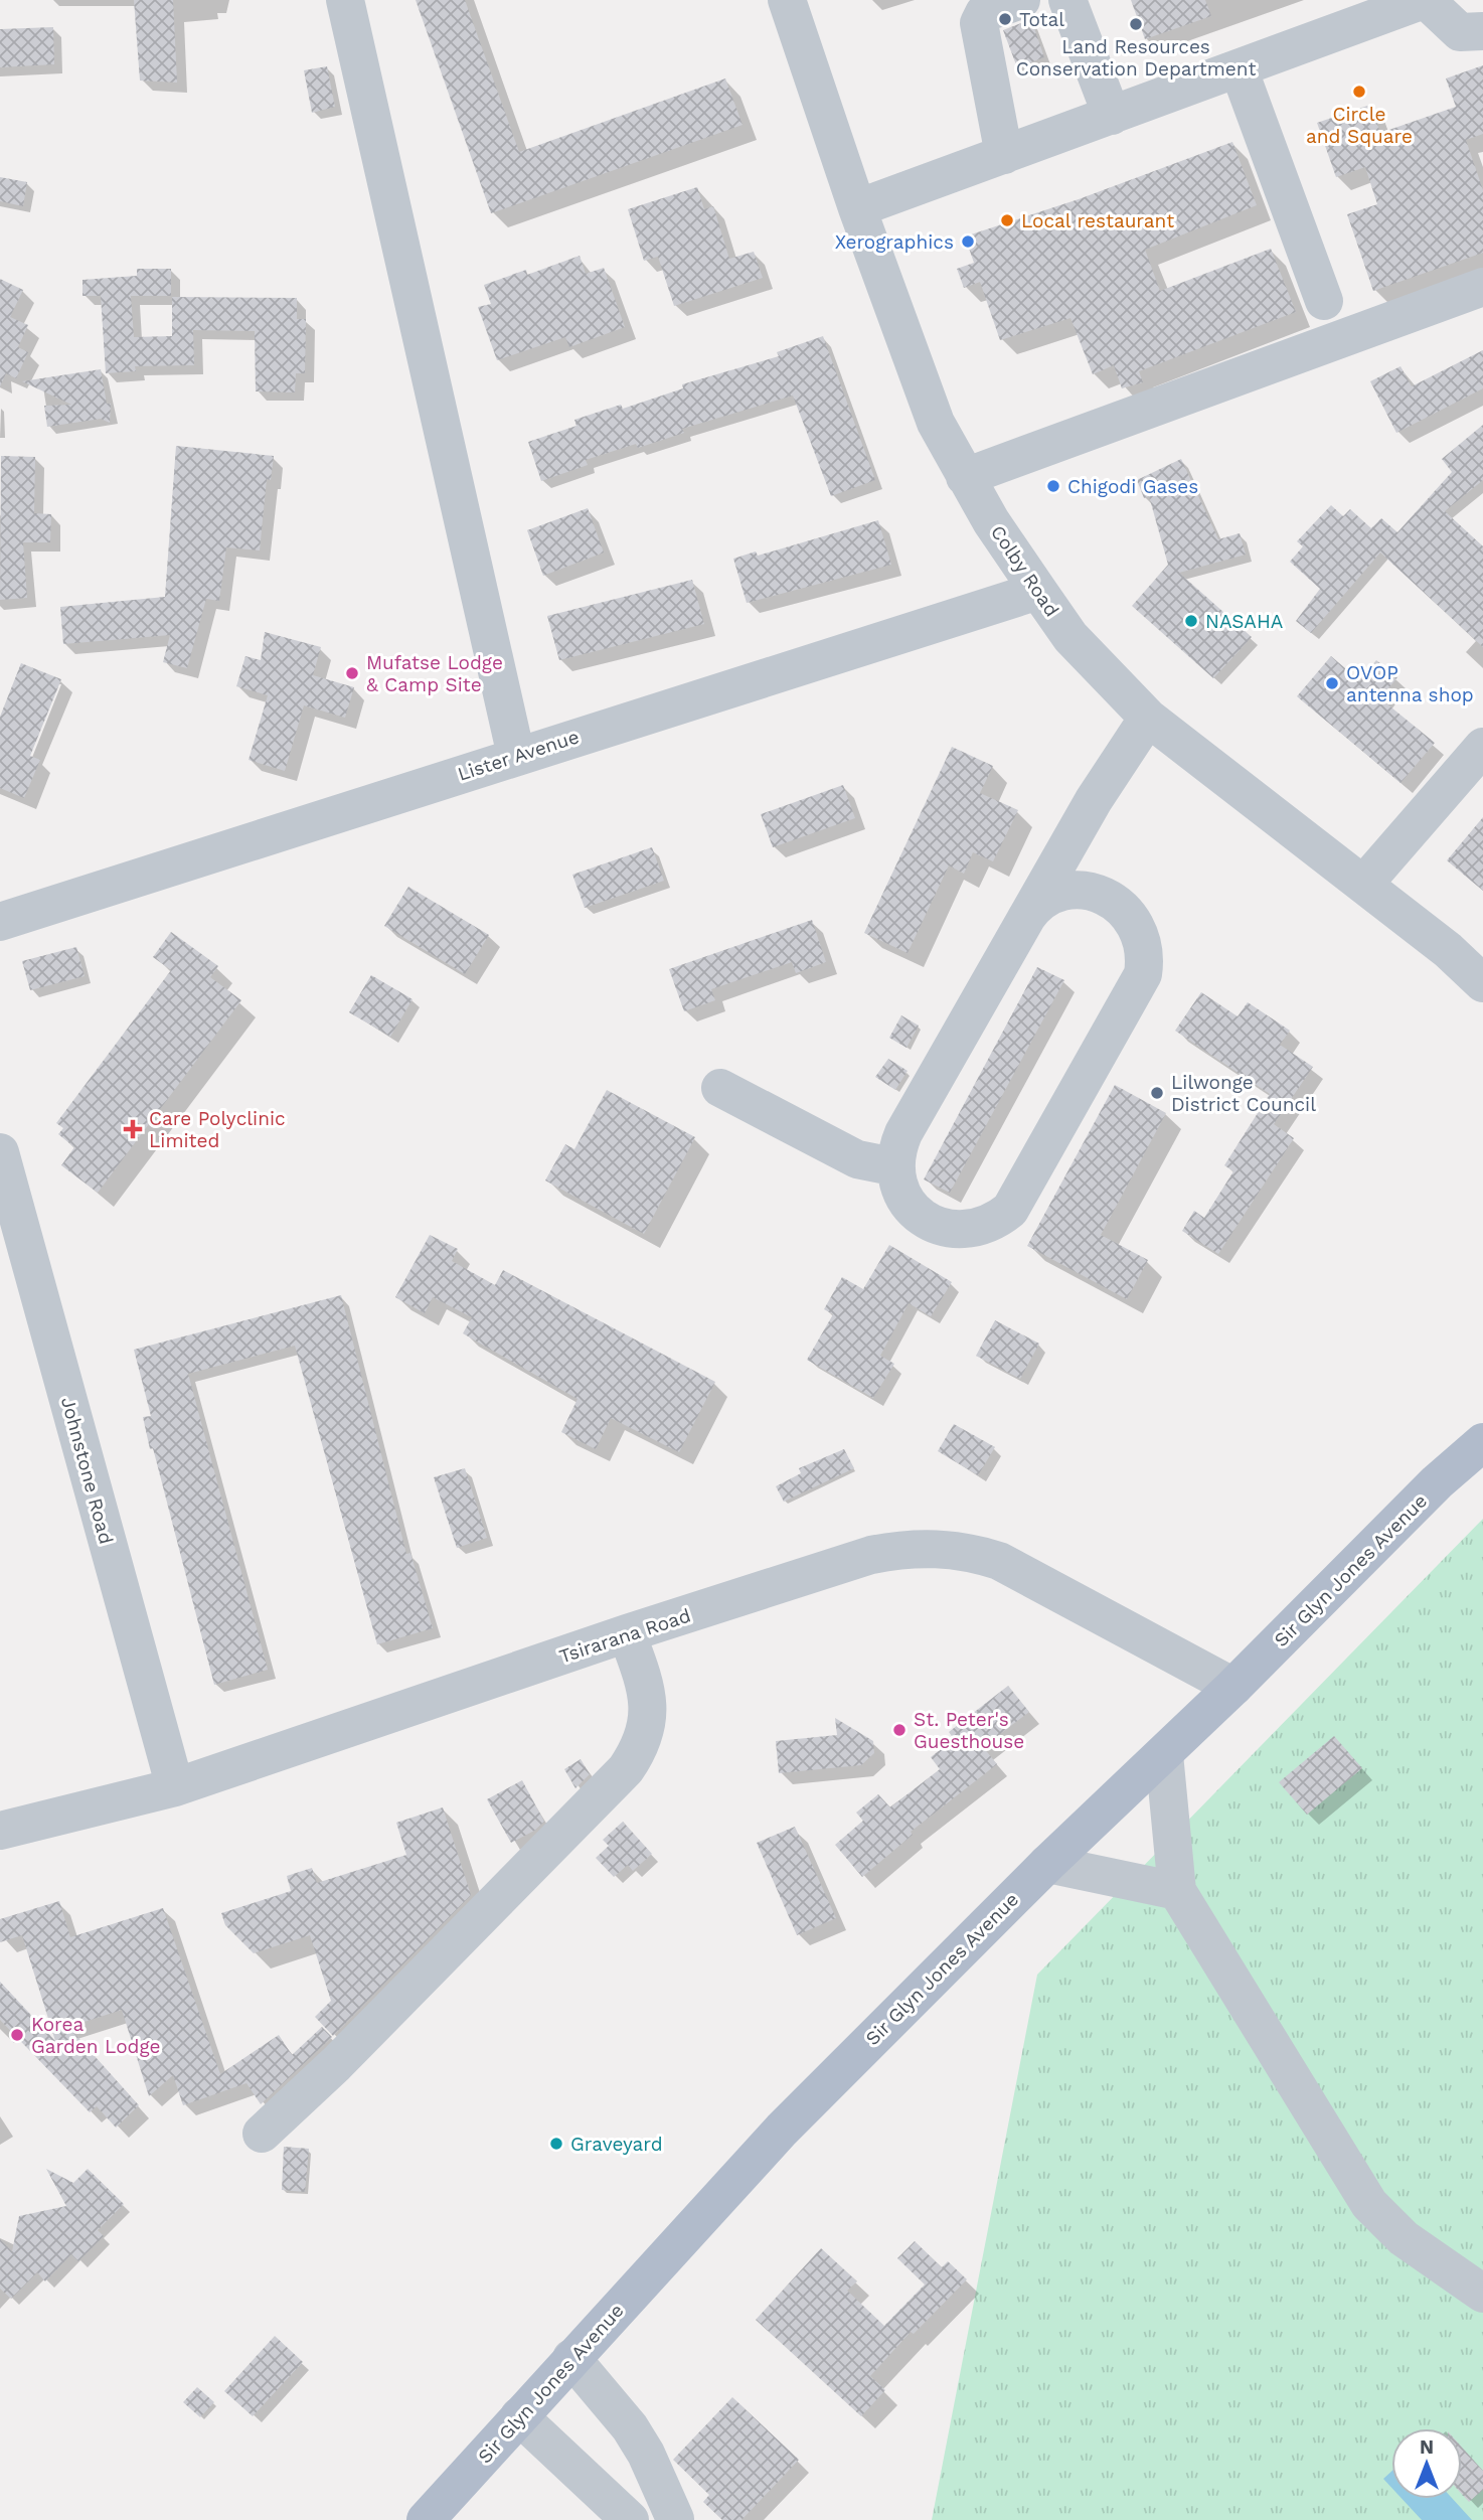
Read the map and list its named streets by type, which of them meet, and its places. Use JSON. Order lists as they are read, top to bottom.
{
  "streets": {
    "main road": ["Sir Glyn Jones Avenue"],
    "street": [
      "Colby Road",
      "Lister Avenue",
      "Johnstone Road",
      "Tsirarana Road"
    ]
  },
  "crossings": [
    ["Colby Road", "Lister Avenue"],
    ["Johnstone Road", "Tsirarana Road"],
    ["Sir Glyn Jones Avenue", "Tsirarana Road"]
  ],
  "places": {
    "other": [
      "Total",
      "Land Resources Conservation Department",
      "Circle and Square",
      "Local restaurant",
      "Xerographics",
      "Chigodi Gases",
      "NASAHA",
      "Mufatse Lodge & Camp Site",
      "OVOP antenna shop",
      "Lilwonge District Council",
      "St. Peter's Guesthouse",
      "Korea Garden Lodge",
      "Graveyard"
    ],
    "health": ["Care Polyclinic Limited"]
  },
  "north": "top"
}
